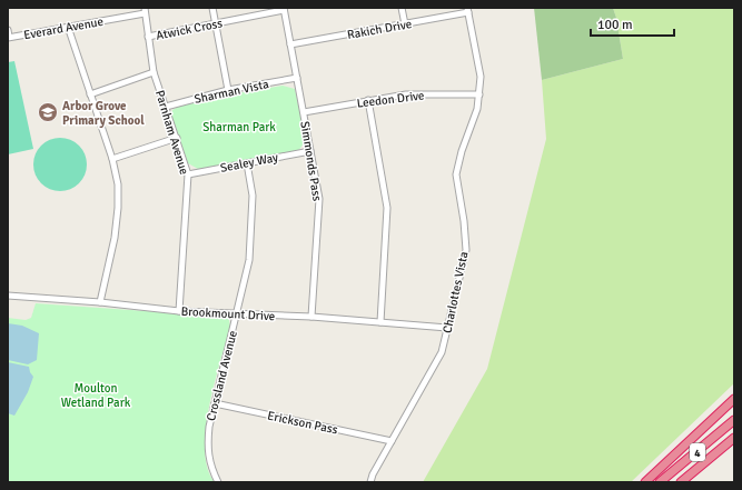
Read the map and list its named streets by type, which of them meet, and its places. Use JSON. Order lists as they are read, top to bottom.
{
  "streets": {
    "highway": ["4"],
    "street": [
      "Everard Avenue",
      "Atwick Cross",
      "Rakich Drive",
      "Sharman Vista",
      "Leedon Drive",
      "Parnham Avenue",
      "Simmonds Pass",
      "Sealey Way",
      "Charlottes Vista",
      "Brookmount Drive",
      "Crossland Avenue",
      "Erickson Pass"
    ]
  },
  "crossings": [
    ["Everard Avenue", "Parnham Avenue"],
    ["Atwick Cross", "Parnham Avenue"],
    ["Atwick Cross", "Simmonds Pass"],
    ["Rakich Drive", "Simmonds Pass"],
    ["Rakich Drive", "Charlottes Vista"],
    ["Sharman Vista", "Parnham Avenue"],
    ["Sharman Vista", "Simmonds Pass"],
    ["Leedon Drive", "Simmonds Pass"],
    ["Leedon Drive", "Charlottes Vista"],
    ["Parnham Avenue", "Sealey Way"],
    ["Parnham Avenue", "Brookmount Drive"],
    ["Simmonds Pass", "Sealey Way"],
    ["Simmonds Pass", "Brookmount Drive"],
    ["Sealey Way", "Crossland Avenue"],
    ["Charlottes Vista", "Brookmount Drive"],
    ["Charlottes Vista", "Erickson Pass"],
    ["Brookmount Drive", "Crossland Avenue"],
    ["Crossland Avenue", "Erickson Pass"]
  ],
  "parks": ["Sharman Park", "Moulton Wetland Park"],
  "places": {
    "school or university": ["Arbor Grove Primary School"]
  },
  "scale_bar": "100 m"
}
